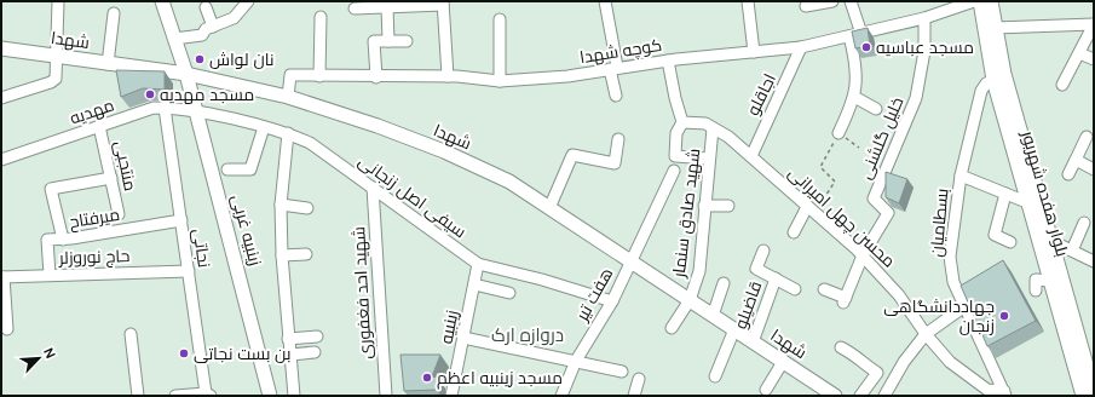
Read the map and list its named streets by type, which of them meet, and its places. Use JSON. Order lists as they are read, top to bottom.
{
  "streets": {
    "main road": ["شهدا", "بلوار هفده شهریور", "زینبیه غربی"],
    "street": [
      "کوچه شهدا",
      "اجاقلو",
      "مهدیه",
      "خلیل گلشنی",
      "منتجبی",
      "سیفی اصل زنجانی",
      "شهید صادق سنمار",
      "محسن چهل امیرانی",
      "میرفتاح",
      "بسطامیان",
      "نجاتی",
      "حاج نوروزلر",
      "شهید احد فغفوری",
      "هفت تیر",
      "قاضیلو",
      "زینبیه"
    ]
  },
  "crossings": [
    ["شهدا", "کوچه شهدا"],
    ["شهدا", "شهید صادق سنمار"],
    ["شهدا", "زینبیه غربی"],
    ["شهدا", "هفت تیر"],
    ["شهدا", "قاضیلو"],
    ["کوچه شهدا", "اجاقلو"],
    ["کوچه شهدا", "خلیل گلشنی"],
    ["اجاقلو", "محسن چهل امیرانی"],
    ["مهدیه", "منتجبی"],
    ["مهدیه", "سیفی اصل زنجانی"],
    ["مهدیه", "زینبیه غربی"],
    ["مهدیه", "نجاتی"],
    ["خلیل گلشنی", "محسن چهل امیرانی"],
    ["بلوار هفده شهریور", "بسطامیان"],
    ["سیفی اصل زنجانی", "زینبیه غربی"],
    ["سیفی اصل زنجانی", "شهید احد فغفوری"],
    ["سیفی اصل زنجانی", "هفت تیر"],
    ["سیفی اصل زنجانی", "زینبیه"],
    ["شهید صادق سنمار", "محسن چهل امیرانی"],
    ["محسن چهل امیرانی", "بسطامیان"],
    ["میرفتاح", "نجاتی"],
    ["میرفتاح", "حاج نوروزلر"],
    ["نجاتی", "حاج نوروزلر"]
  ],
  "districts": ["دروازه ارک"],
  "places": [
    "مسجد عباسیه",
    "نان لواش",
    "مسجد مهدیه",
    "جهاددانشگاهی زنجان",
    "بن بست نجاتی",
    "مسجد زینبیه اعظم"
  ],
  "north": "top right"
}
